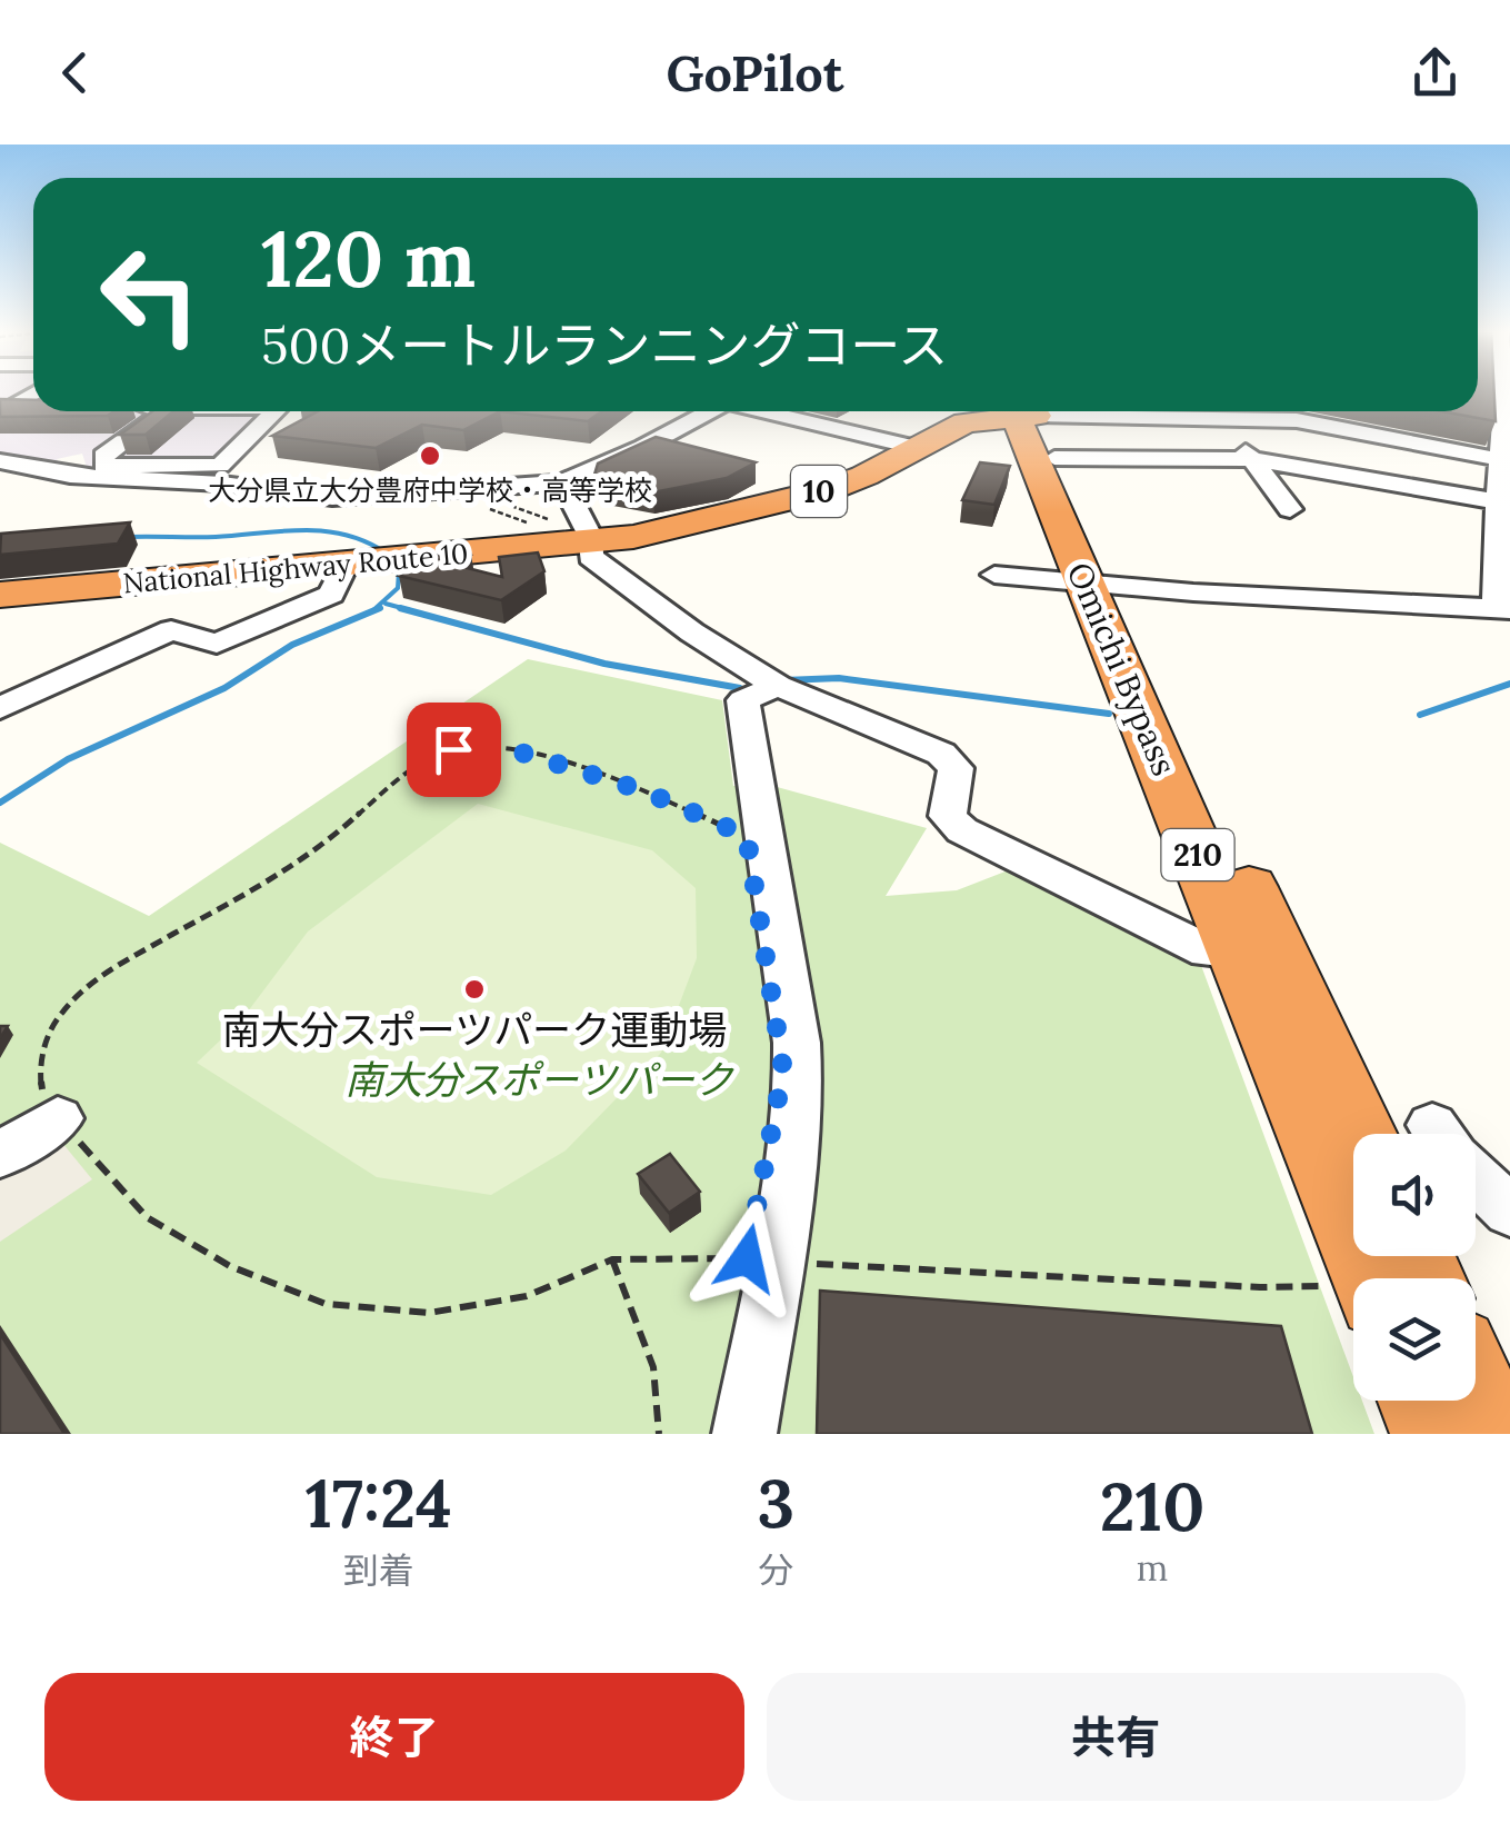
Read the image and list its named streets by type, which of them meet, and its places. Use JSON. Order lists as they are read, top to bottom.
{
  "streets": {
    "highway": [
      "10",
      "National Highway Route 10",
      "Omichi Bypass",
      "210"
    ]
  },
  "crossings": [
    ["National Highway Route 10", "Omichi Bypass"]
  ],
  "parks": ["南大分スポーツパーク"],
  "places": ["大分県立大分豊府中学校・高等学校", "南大分スポーツパーク運動場"],
  "page": {
    "header": "GoPilot",
    "turn": ["120 m", "500メートルランニングコース"],
    "eta": [
      "17:24",
      "到着",
      "3",
      "分",
      "210",
      "m"
    ],
    "buttons": ["終了", "共有"]
  }
}
